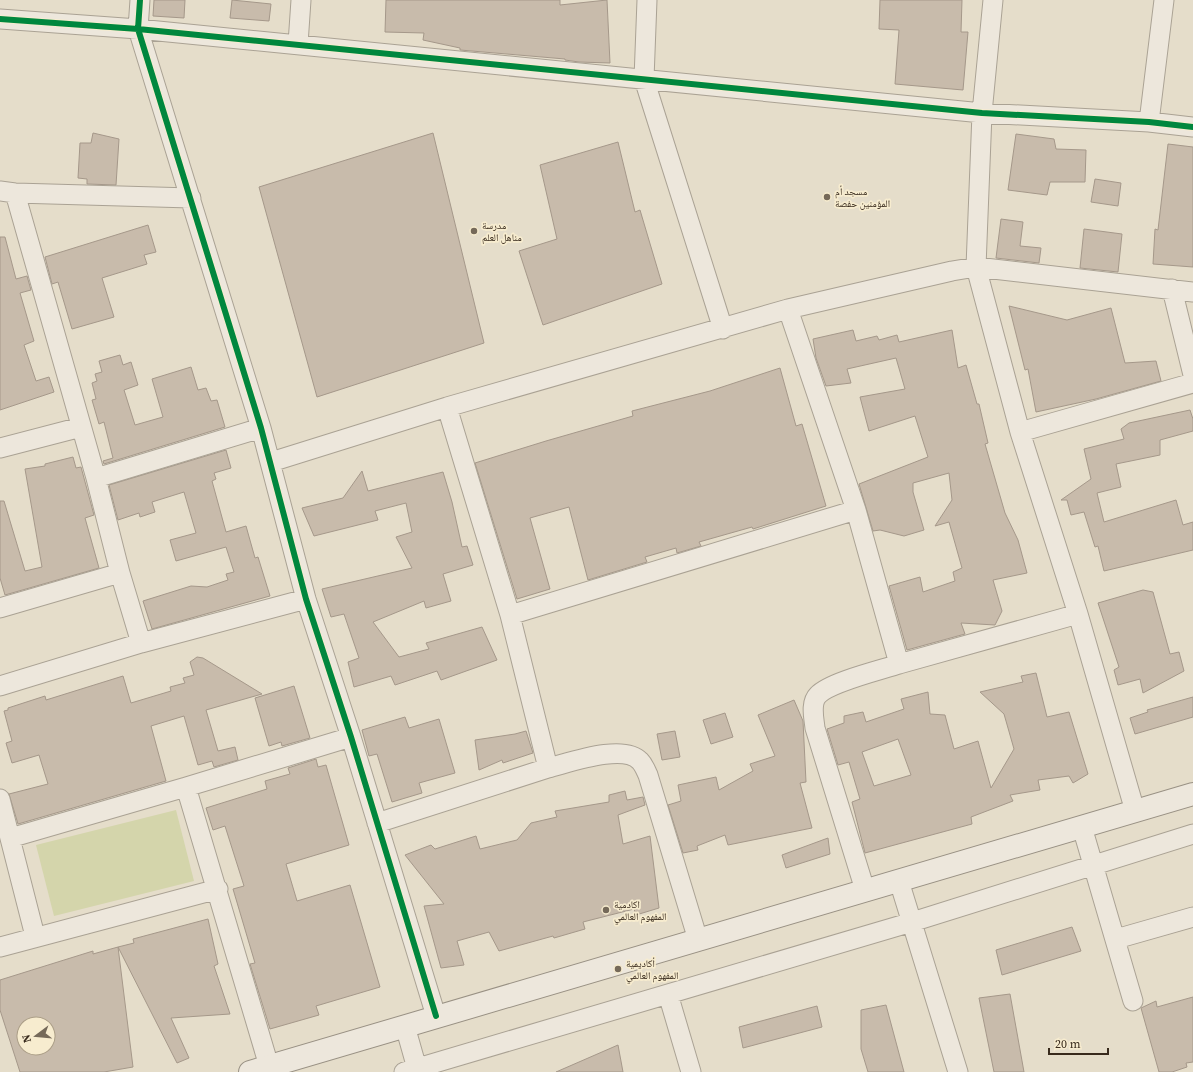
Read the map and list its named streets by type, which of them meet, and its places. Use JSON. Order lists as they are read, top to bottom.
{
  "places": [
    "مسجد أم المؤمنين حفصة",
    "مدرسة مناهل العلم",
    "اكادمية المفهوم العالمي",
    "أكاديمية المفهوم العالمي"
  ],
  "scale_bar": "20 m",
  "north": "left"
}
